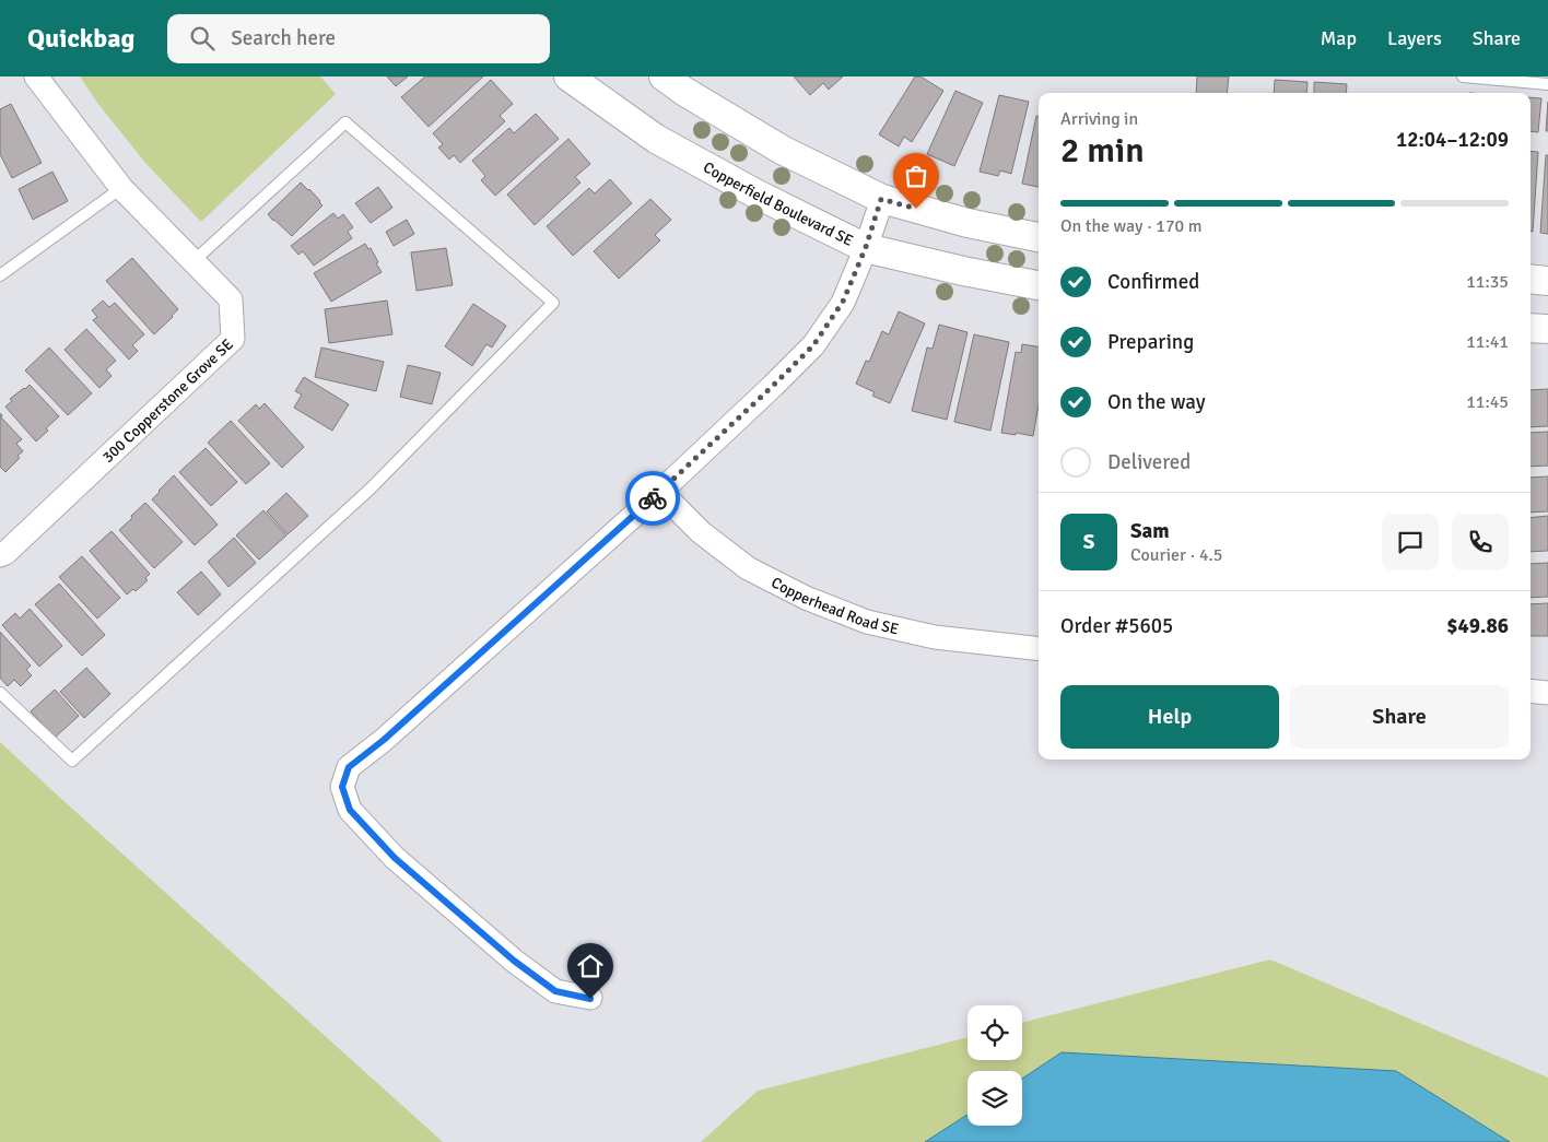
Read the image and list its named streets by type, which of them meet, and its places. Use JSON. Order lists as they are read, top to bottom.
{
  "streets": {
    "street": ["Copperfield Boulevard SE", "300 Copperstone Grove SE", "Copperhead Road SE"]
  },
  "page": {
    "header": "Quickbag",
    "search": "Search here",
    "nav": ["Map", "Layers", "Share"],
    "heading": ["2 min", "Arriving in", "12:04–12:09"],
    "panel": [
      "Sam",
      "Courier · 4.5",
      "Order #5605",
      "$49.86"
    ],
    "bar": "On the way · 170 m",
    "list": [
      ["Confirmed", "11:35"],
      ["Preparing", "11:41"],
      ["On the way", "11:45"],
      "Delivered"
    ],
    "round": "S",
    "buttons": ["Help", "Share"]
  }
}
